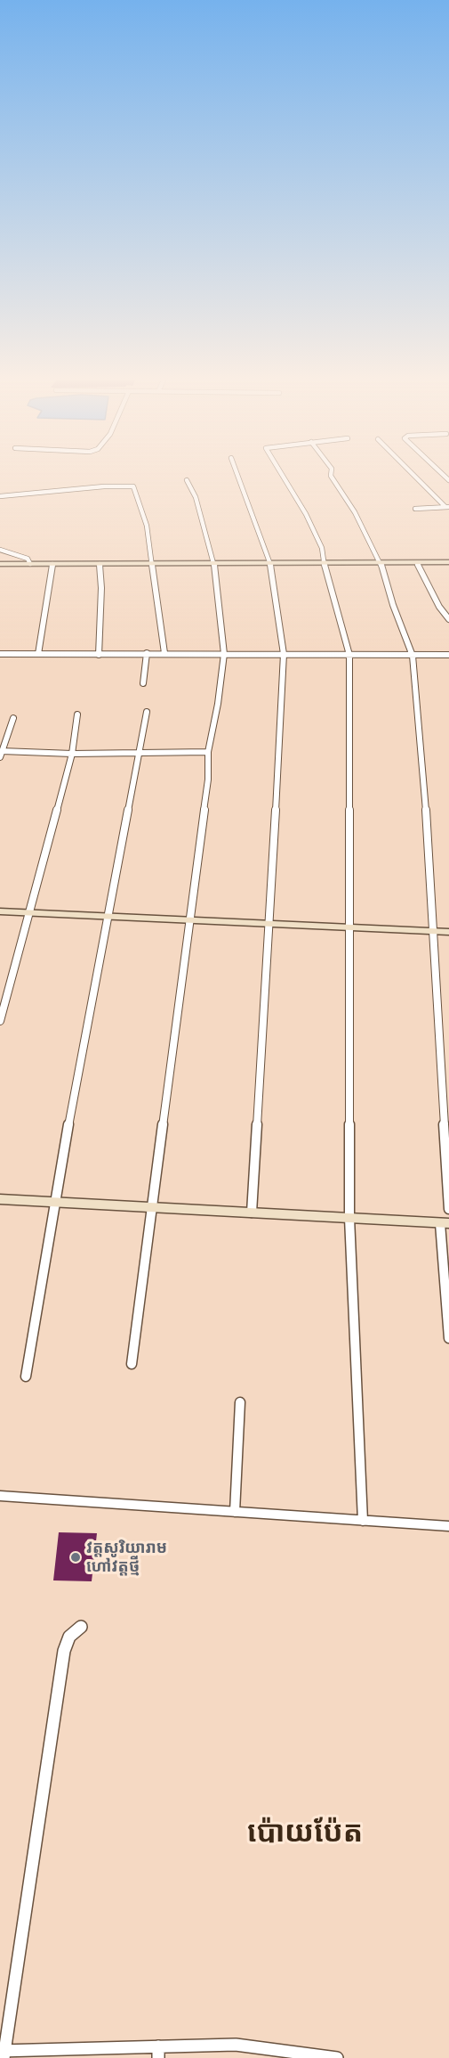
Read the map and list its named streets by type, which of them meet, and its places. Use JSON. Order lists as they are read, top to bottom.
{
  "districts": ["ប៉ោយប៉ែត"],
  "places": ["វត្តសូរិយារាម ហៅវត្តថ្មី"]
}
